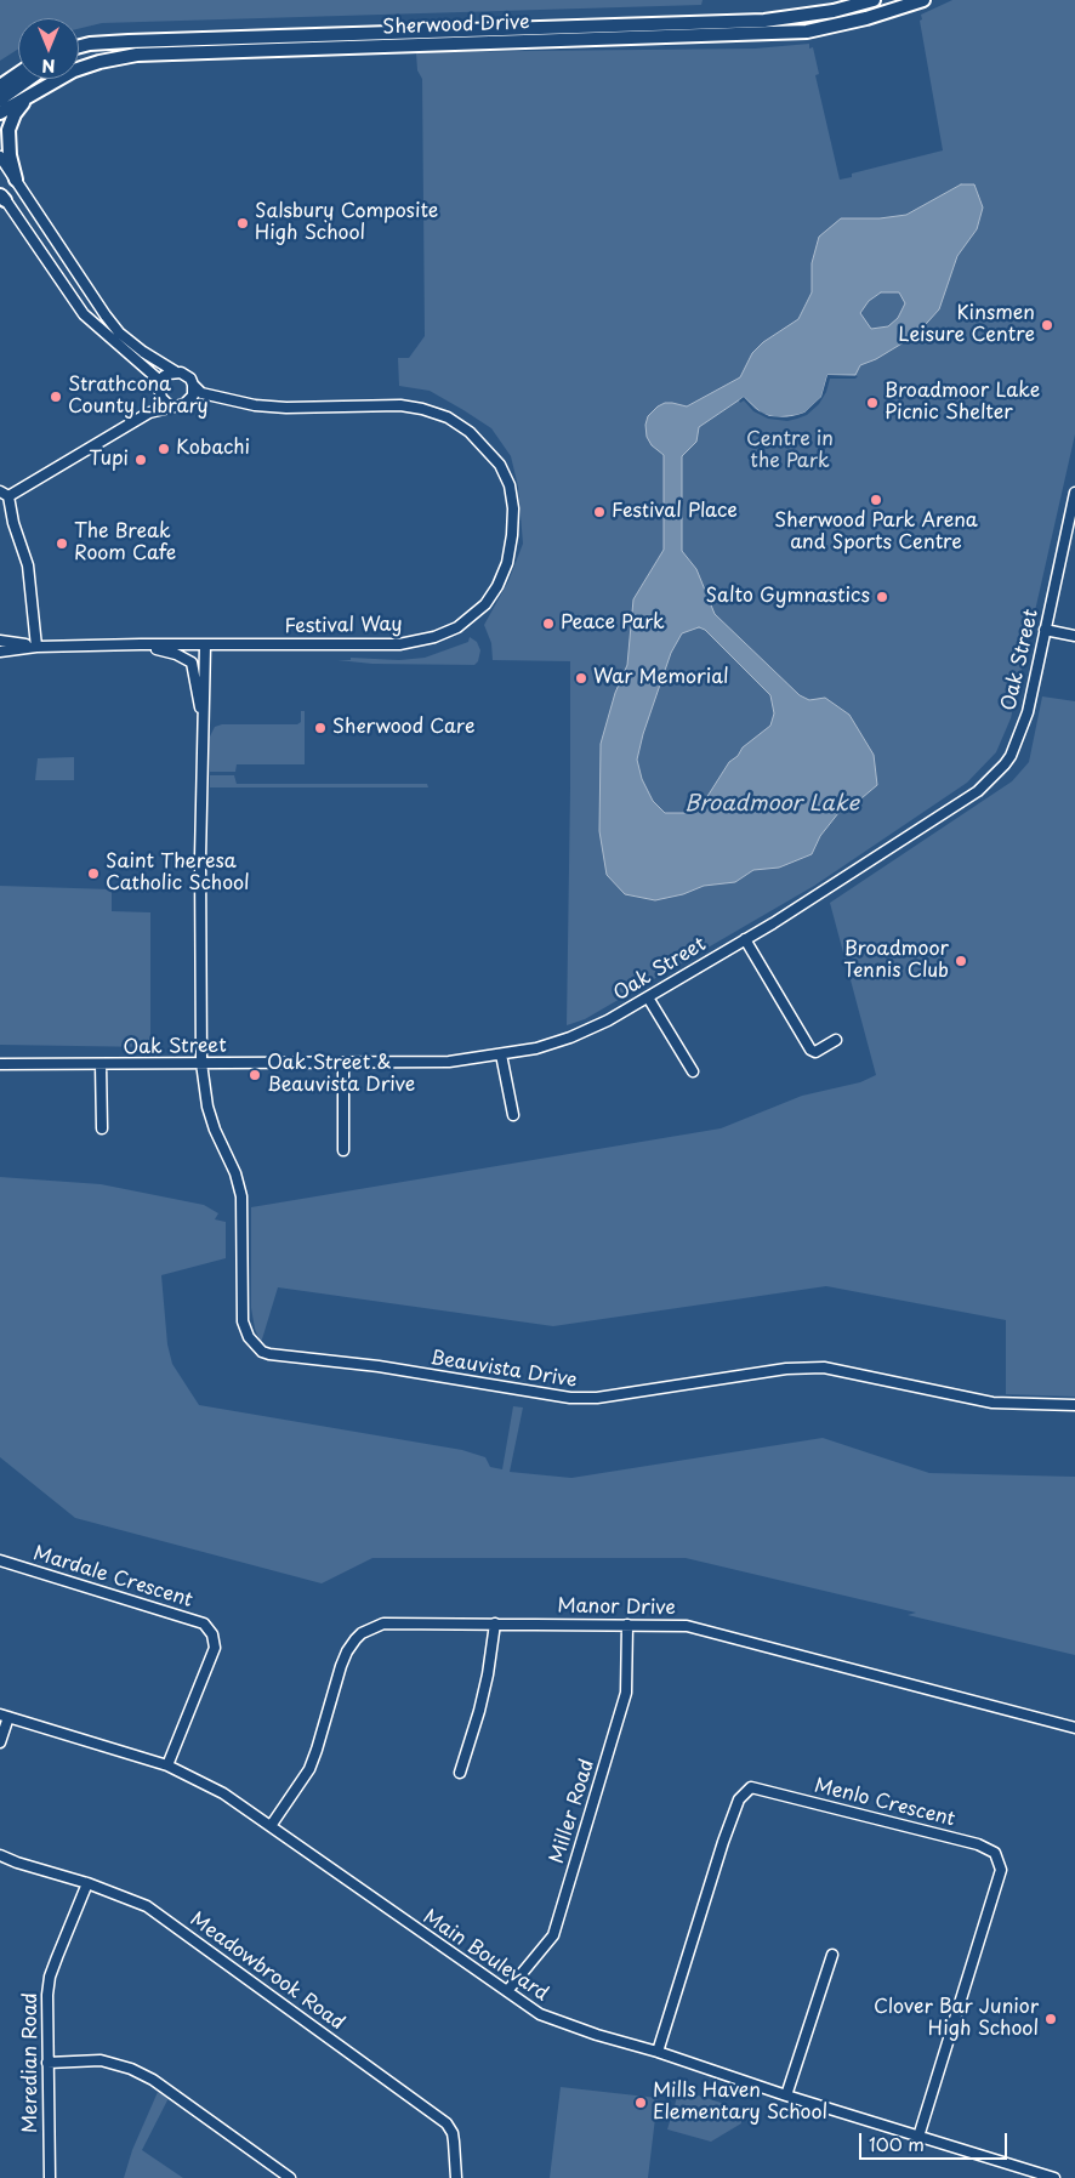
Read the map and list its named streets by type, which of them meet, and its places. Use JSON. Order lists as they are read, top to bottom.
{
  "streets": {
    "main road": ["Sherwood Drive"],
    "street": [
      "Festival Way",
      "Oak Street",
      "Beauvista Drive",
      "Mardale Crescent",
      "Manor Drive",
      "Menlo Crescent",
      "Miller Road",
      "Main Boulevard",
      "Meadowbrook Road",
      "Meredian Road"
    ]
  },
  "crossings": [
    ["Oak Street", "Beauvista Drive"],
    ["Mardale Crescent", "Main Boulevard"],
    ["Manor Drive", "Miller Road"],
    ["Manor Drive", "Main Boulevard"],
    ["Menlo Crescent", "Main Boulevard"],
    ["Miller Road", "Main Boulevard"],
    ["Meadowbrook Road", "Meredian Road"]
  ],
  "water": ["Broadmoor Lake"],
  "parks": ["Centre in the Park"],
  "places": [
    "Salsbury Composite High School",
    "Kinsmen Leisure Centre",
    "Strathcona County Library",
    "Broadmoor Lake Picnic Shelter",
    "Kobachi",
    "Tupi",
    "Sherwood Park Arena and Sports Centre",
    "Festival Place",
    "The Break Room Cafe",
    "Salto Gymnastics",
    "Peace Park",
    "War Memorial",
    "Sherwood Care",
    "Saint Theresa Catholic School",
    "Broadmoor Tennis Club",
    "Oak Street & Beauvista Drive",
    "Clover Bar Junior High School",
    "Mills Haven Elementary School"
  ],
  "scale_bar": "100 m",
  "north": "bottom"
}
